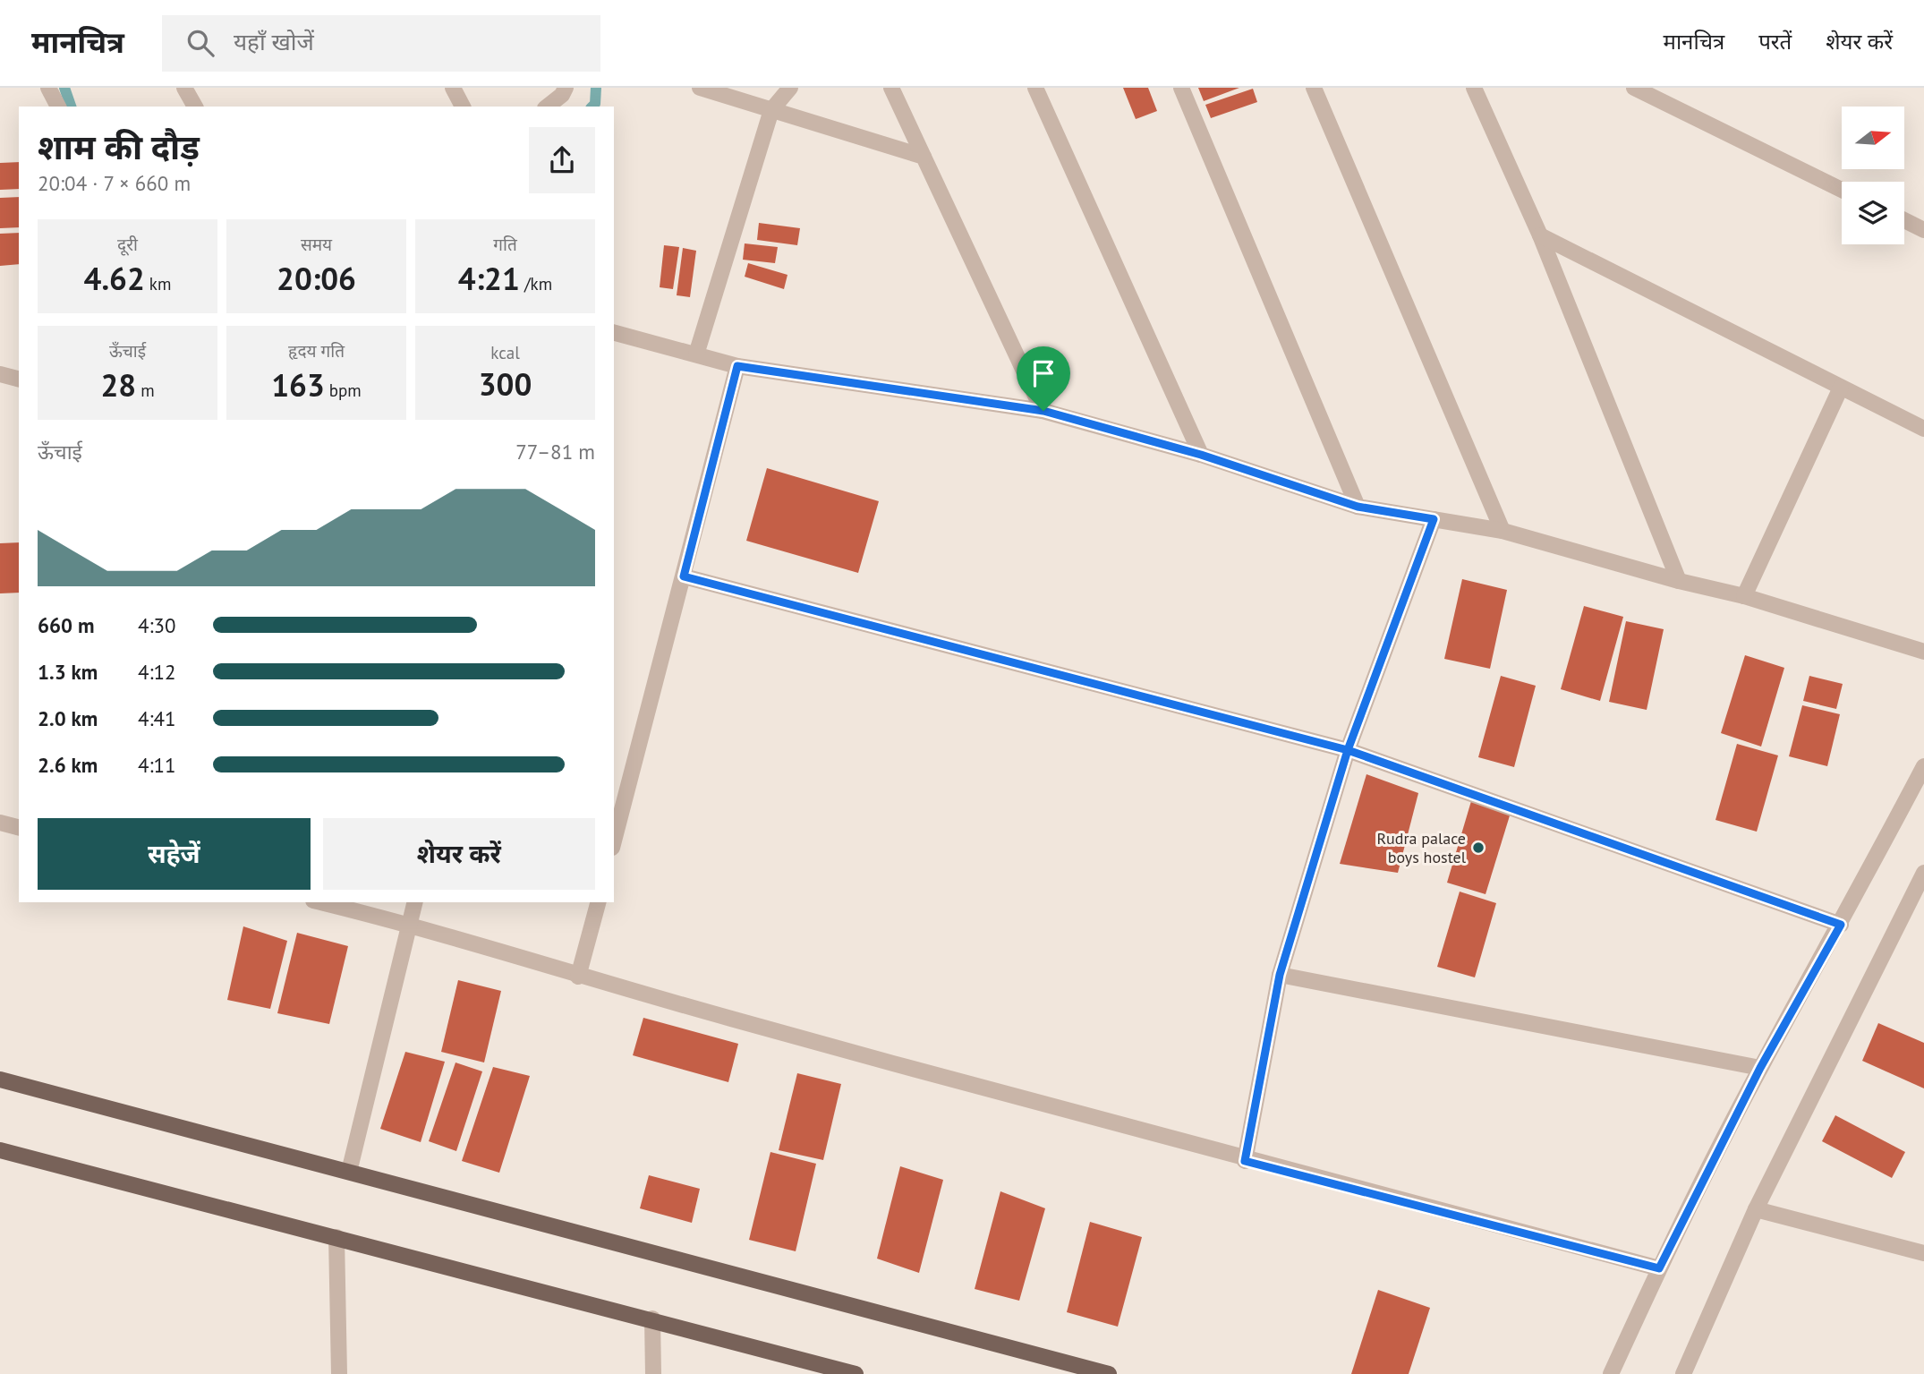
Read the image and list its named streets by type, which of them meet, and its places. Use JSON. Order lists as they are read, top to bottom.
{
  "places": ["Rudra palace boys hostel"],
  "north": "right",
  "page": {
    "header": "मानचित्र",
    "search": "यहाँ खोजें",
    "nav": ["मानचित्र", "परतें", "शेयर करें"],
    "heading": ["शाम की दौड़", "20:04 · 7 × 660 m"],
    "stats": [
      ["दूरी", "4.62 km"],
      ["समय", "20:06"],
      ["गति", "4:21 /km"],
      ["ऊँचाई", "28 m"],
      ["हृदय गति", "163 bpm"],
      ["kcal", "300"]
    ],
    "chart": ["ऊँचाई", "77–81 m"],
    "list": [
      {
        "name": "660 m",
        "note": "4:30"
      },
      {
        "name": "1.3 km",
        "note": "4:12"
      },
      {
        "name": "2.0 km",
        "note": "4:41"
      },
      {
        "name": "2.6 km",
        "note": "4:11"
      }
    ],
    "buttons": ["सहेजें", "शेयर करें"]
  }
}
